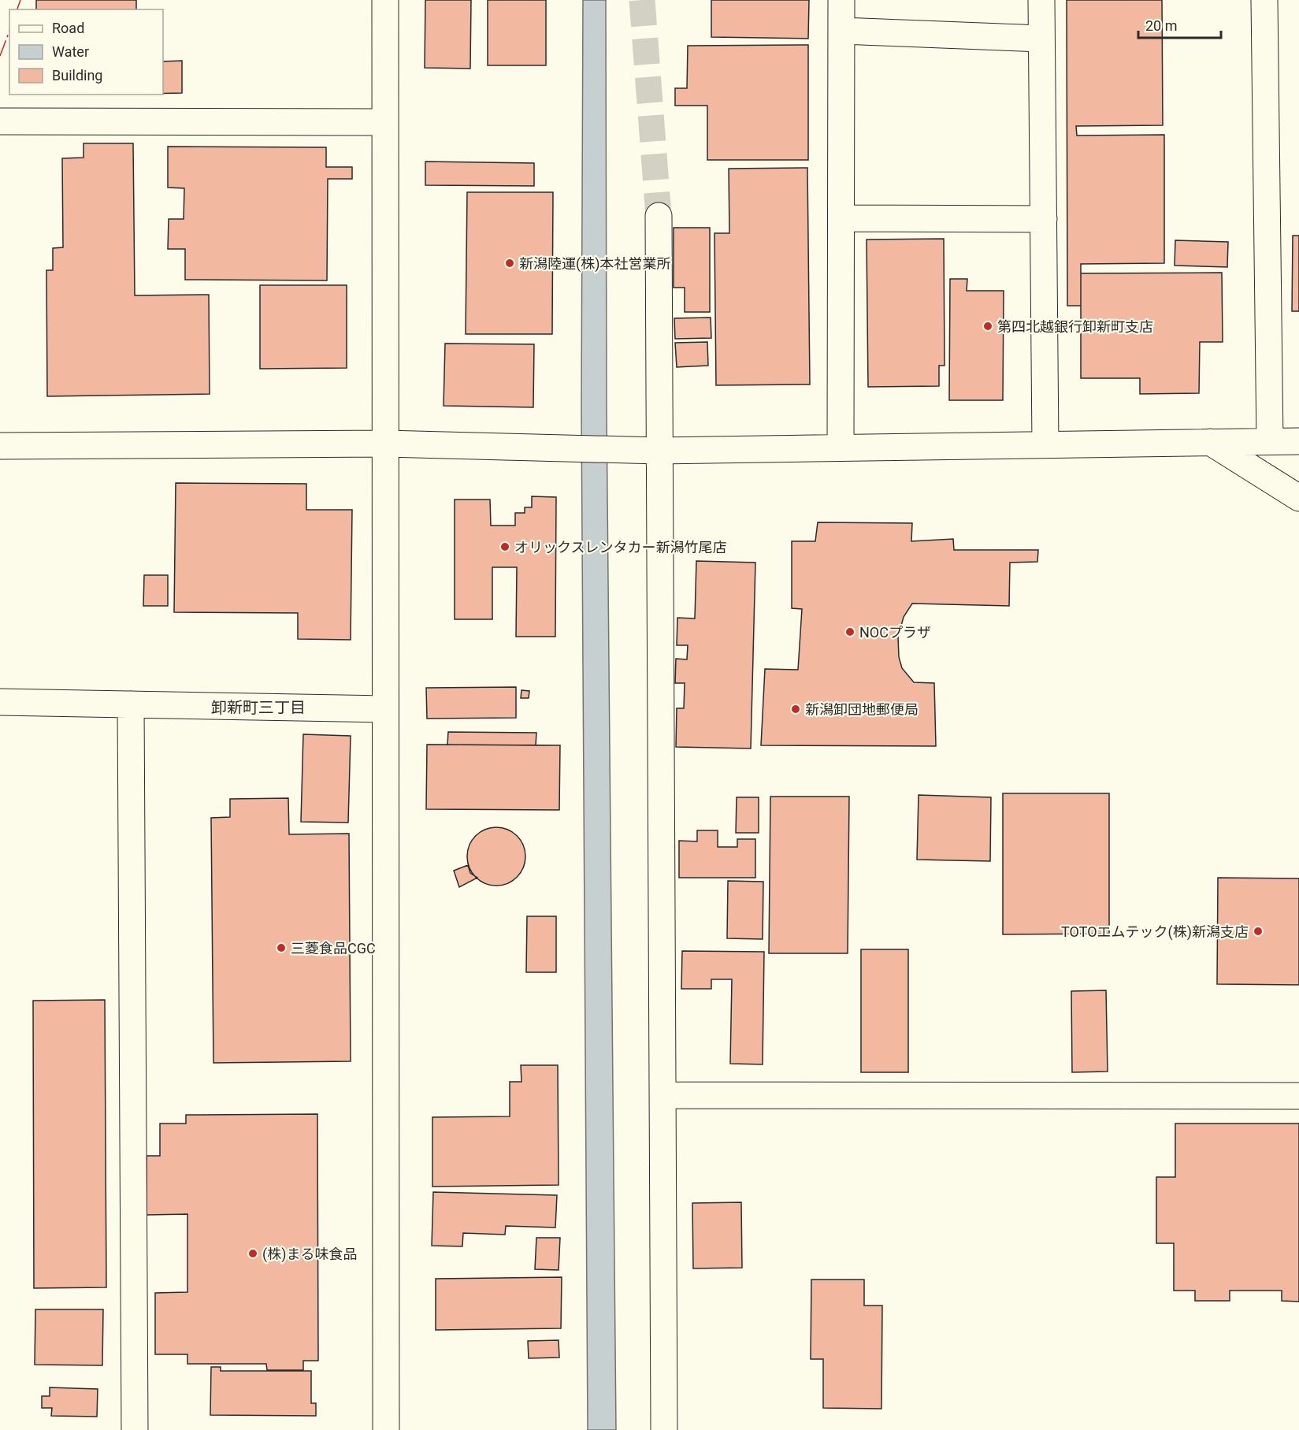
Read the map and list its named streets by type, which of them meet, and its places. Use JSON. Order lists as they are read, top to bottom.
{
  "districts": ["卸新町三丁目"],
  "places": [
    "新潟陸運(株)本社営業所",
    "第四北越銀行卸新町支店",
    "オリックスレンタカー新潟竹尾店",
    "NOCプラザ",
    "新潟卸団地郵便局",
    "TOTOエムテック(株)新潟支店",
    "三菱食品CGC",
    "(株)まる味食品"
  ],
  "legend": ["Road", "Water", "Building"],
  "scale_bar": "20 m"
}
